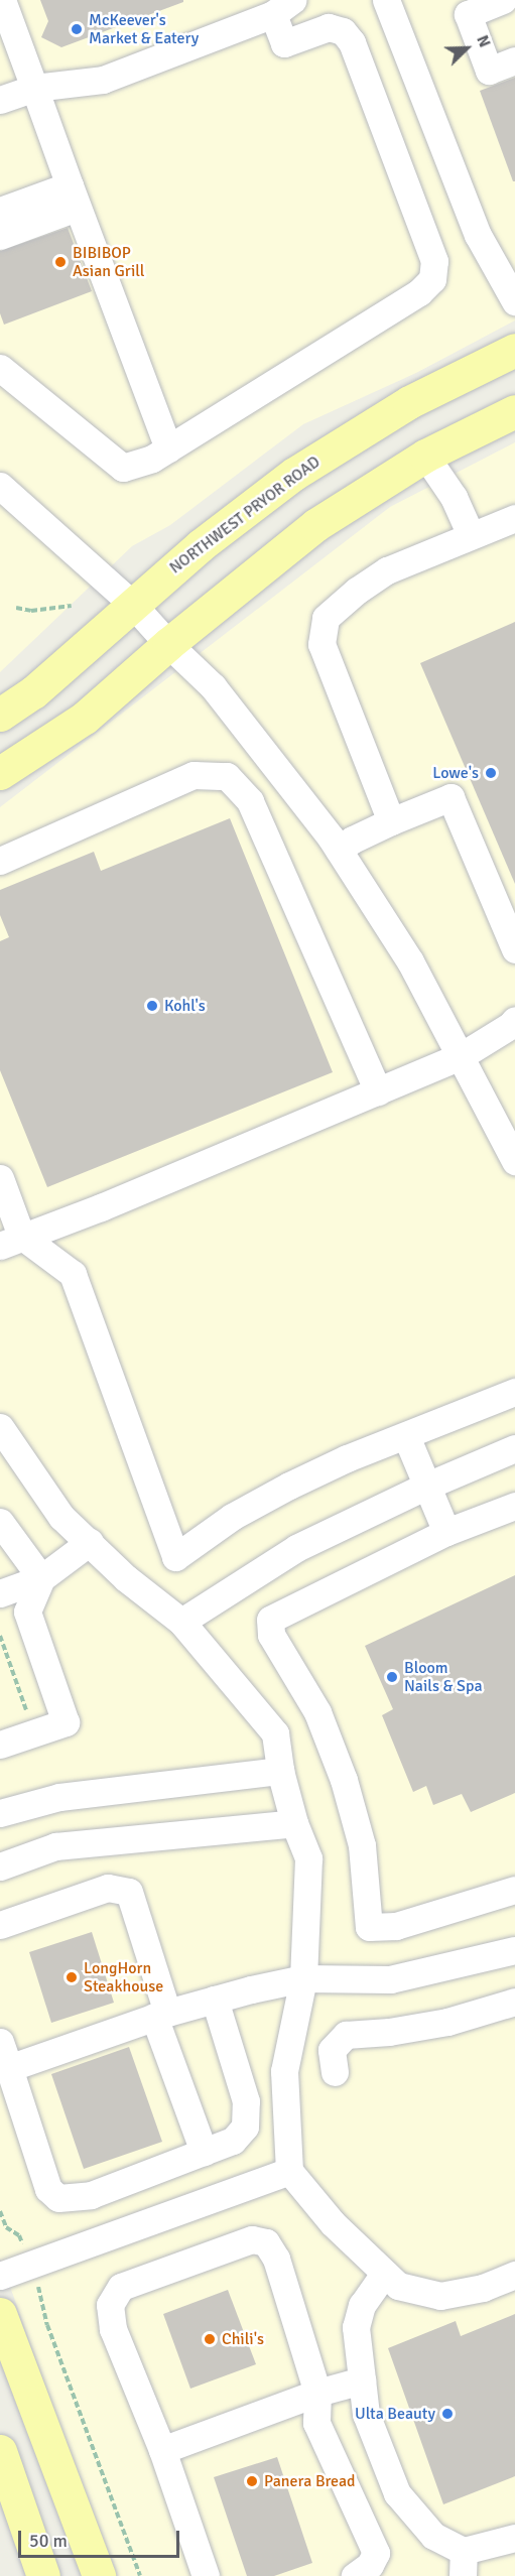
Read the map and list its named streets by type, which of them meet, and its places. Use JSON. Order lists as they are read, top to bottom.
{
  "streets": {
    "main road": ["NORTHWEST PRYOR ROAD"]
  },
  "places": [
    "McKeever's Market & Eatery",
    "BIBIBOP Asian Grill",
    "Lowe's",
    "Kohl's",
    "Bloom Nails & Spa",
    "LongHorn Steakhouse",
    "Chili's",
    "Ulta Beauty",
    "Panera Bread"
  ],
  "scale_bar": "50 m",
  "north": "top right"
}
